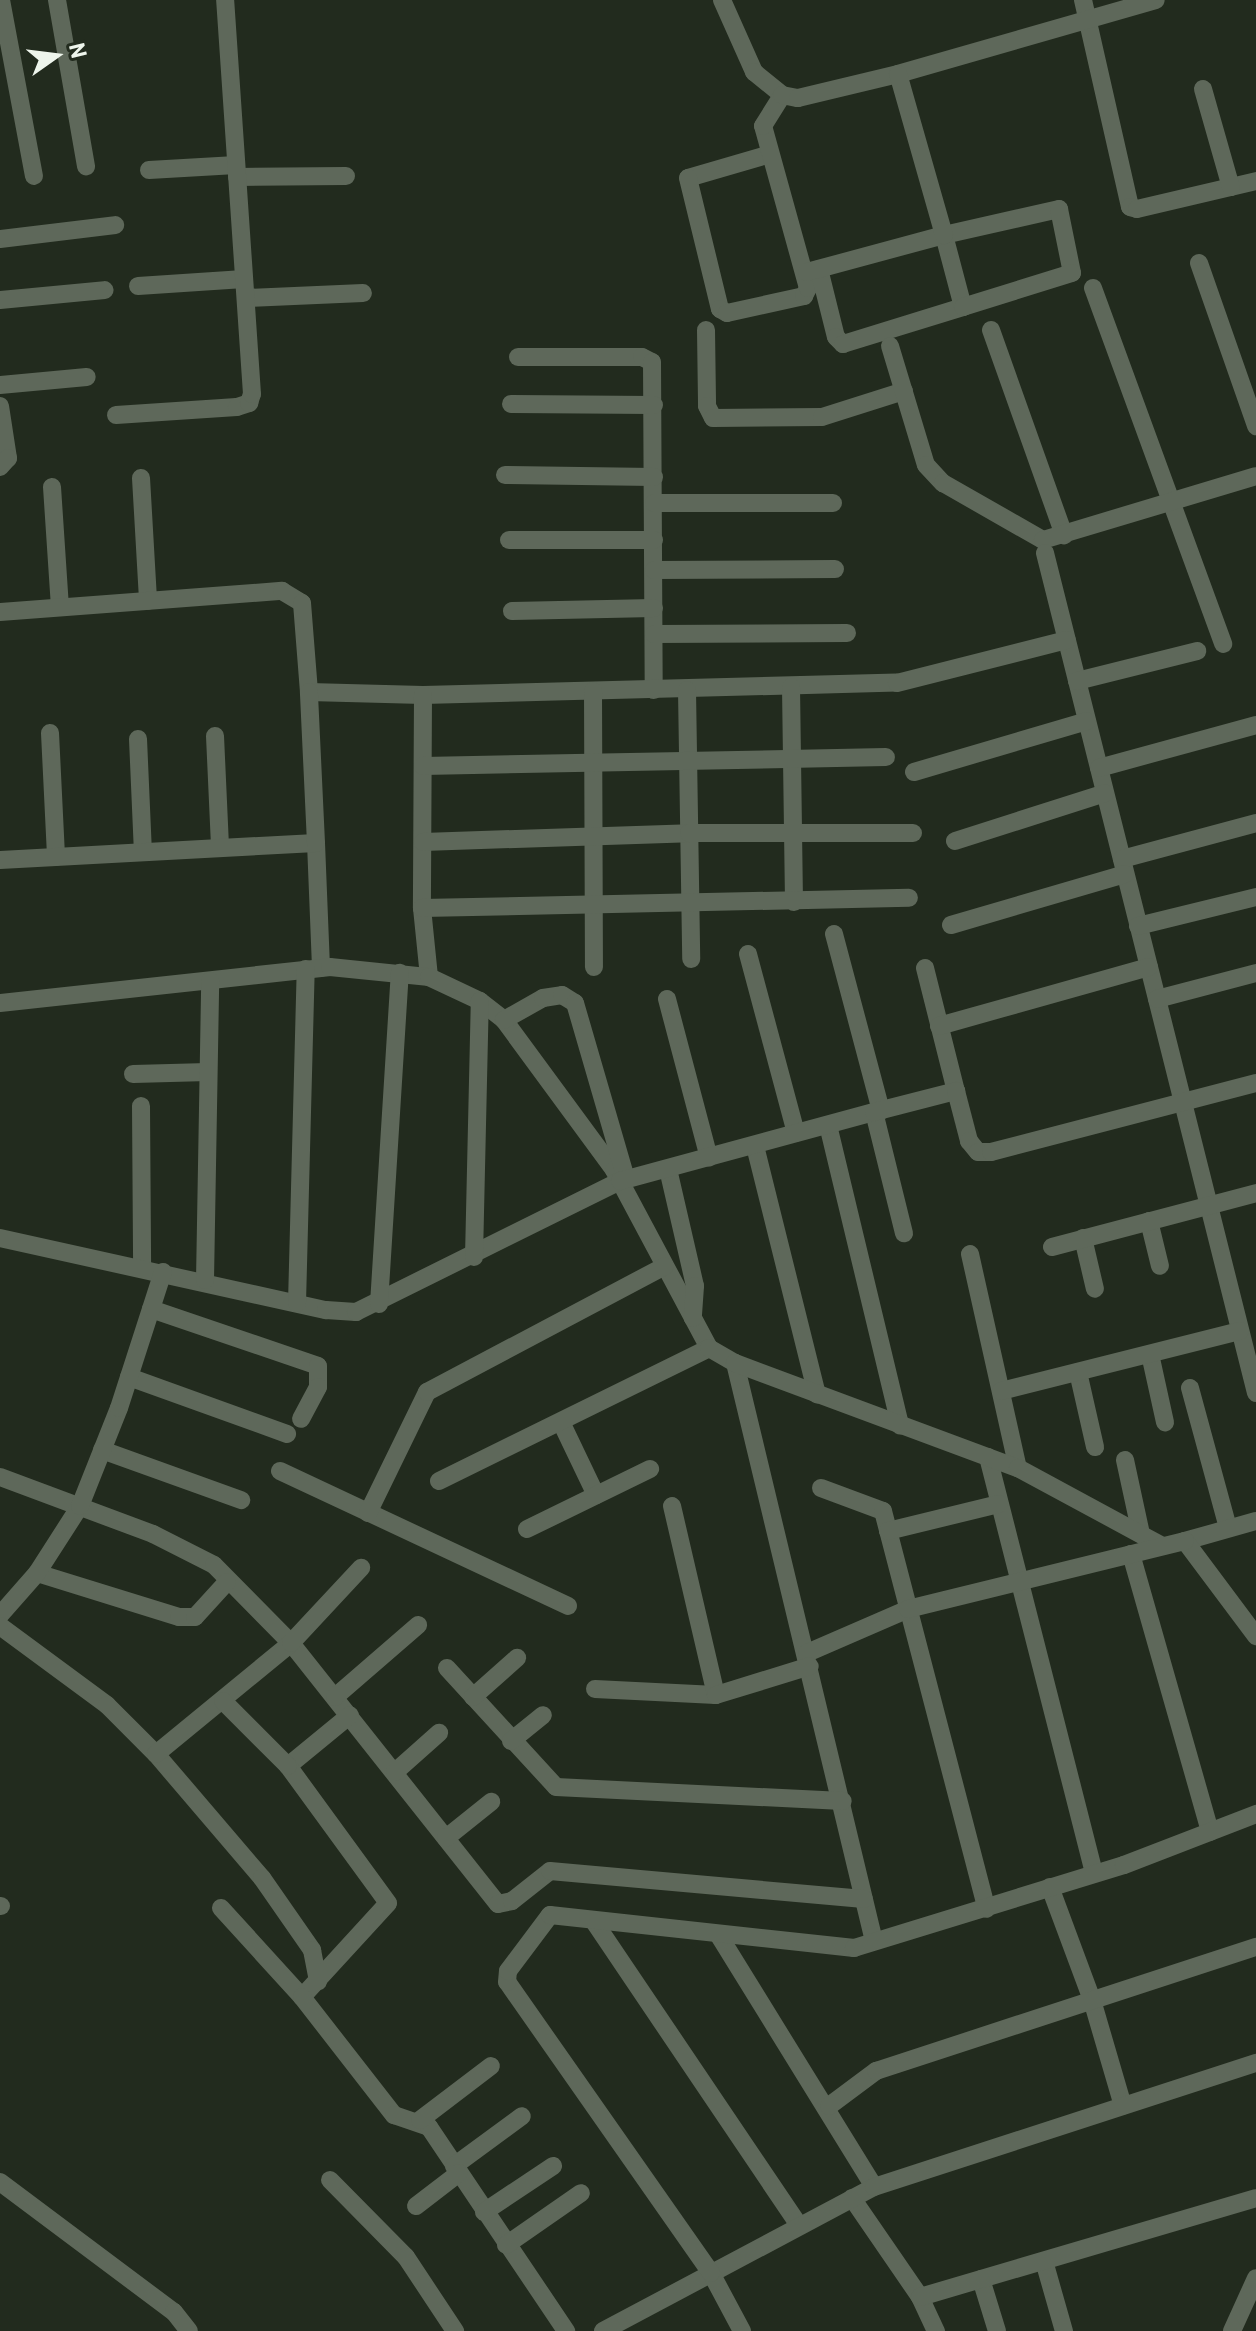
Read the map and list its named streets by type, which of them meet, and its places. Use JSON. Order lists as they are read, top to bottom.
{
  "north": "right"
}
